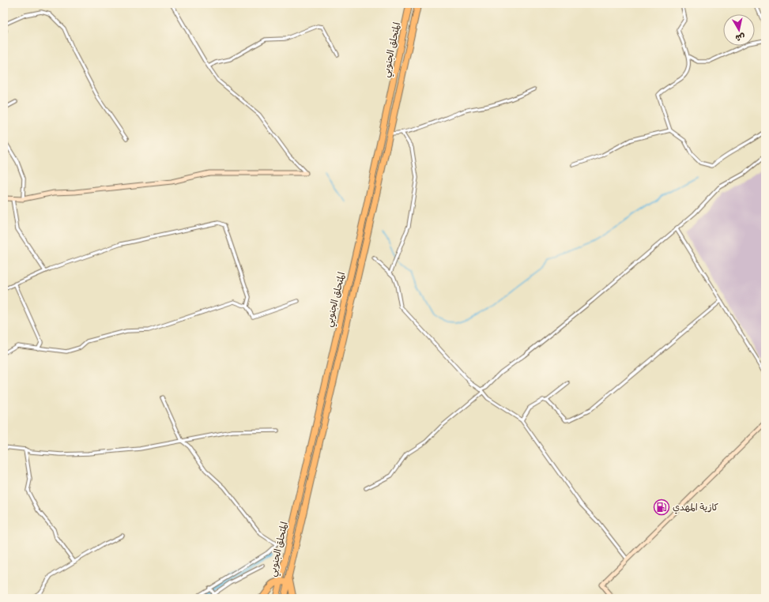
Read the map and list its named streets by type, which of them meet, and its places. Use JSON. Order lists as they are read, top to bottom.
{
  "streets": {
    "highway": ["المتحلق الجنوبي"]
  },
  "places": {
    "fuel station": ["كازية المهدي"]
  },
  "north": "bottom"
}
